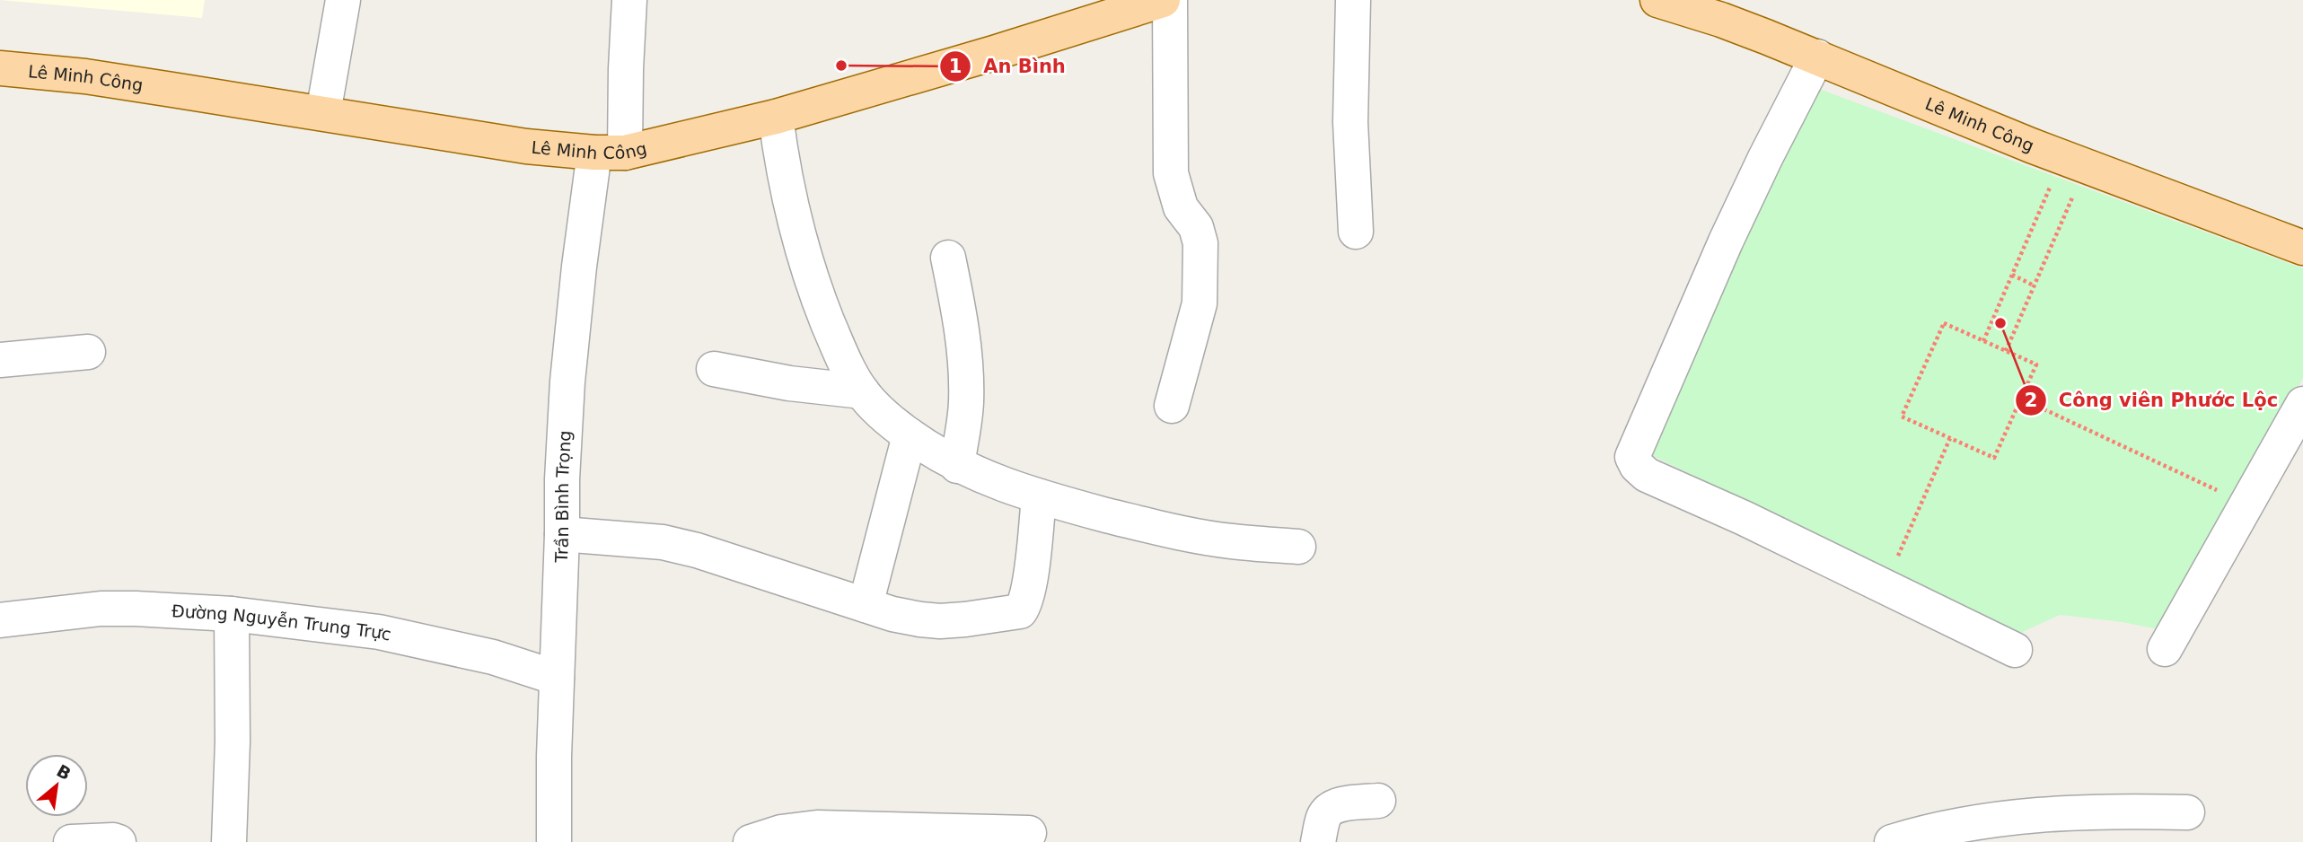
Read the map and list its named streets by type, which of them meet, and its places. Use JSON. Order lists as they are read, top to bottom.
{
  "streets": {
    "main road": ["Lê Minh Công"],
    "street": ["Trần Bình Trọng", "Đường Nguyễn Trung Trực"]
  },
  "crossings": [
    ["Lê Minh Công", "Trần Bình Trọng"],
    ["Trần Bình Trọng", "Đường Nguyễn Trung Trực"]
  ],
  "places": ["An Bình", "Công viên Phước Lộc"],
  "north": "top right"
}
